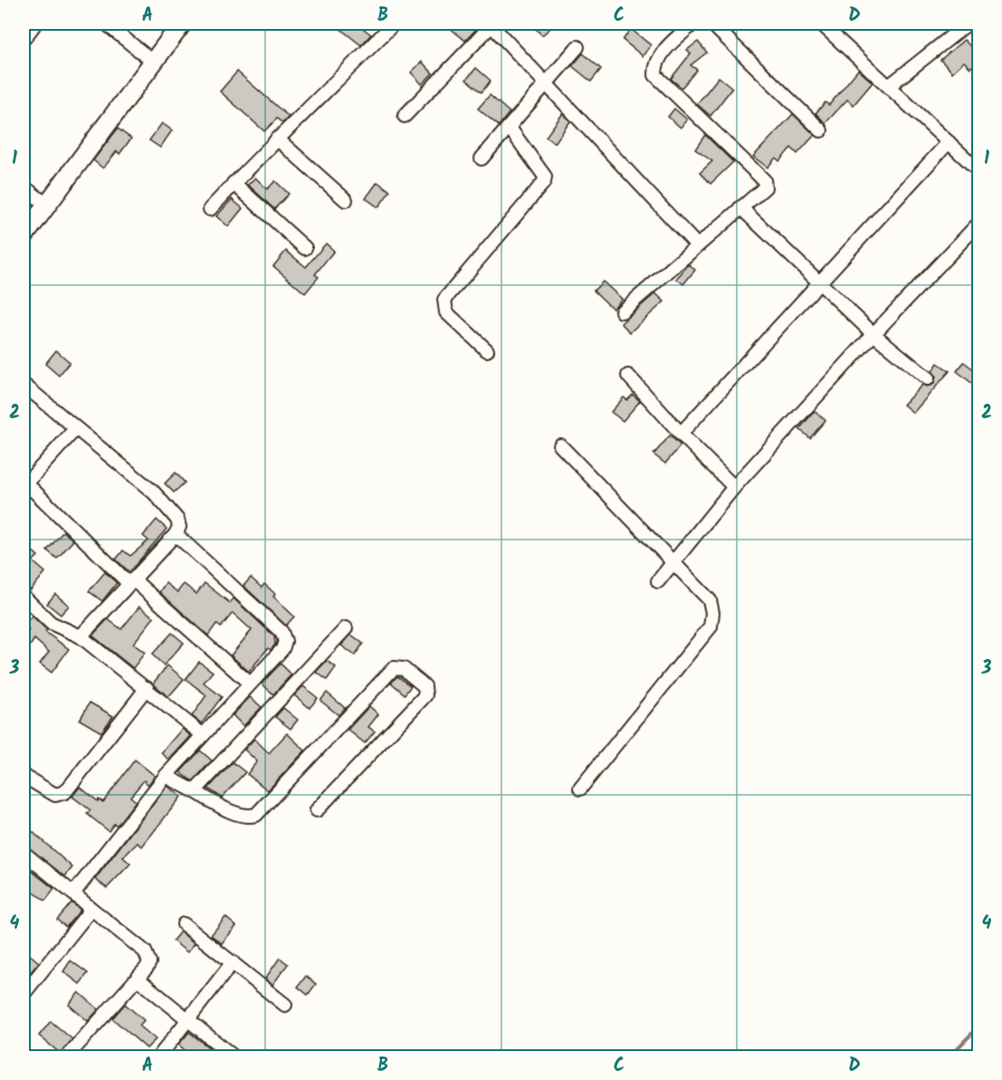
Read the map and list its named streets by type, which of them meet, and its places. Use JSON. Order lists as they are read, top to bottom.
{
  "grid": {
    "columns": [
      "A",
      "B",
      "C",
      "D"
    ],
    "rows": [
      "1",
      "2",
      "3",
      "4"
    ]
  }
}
